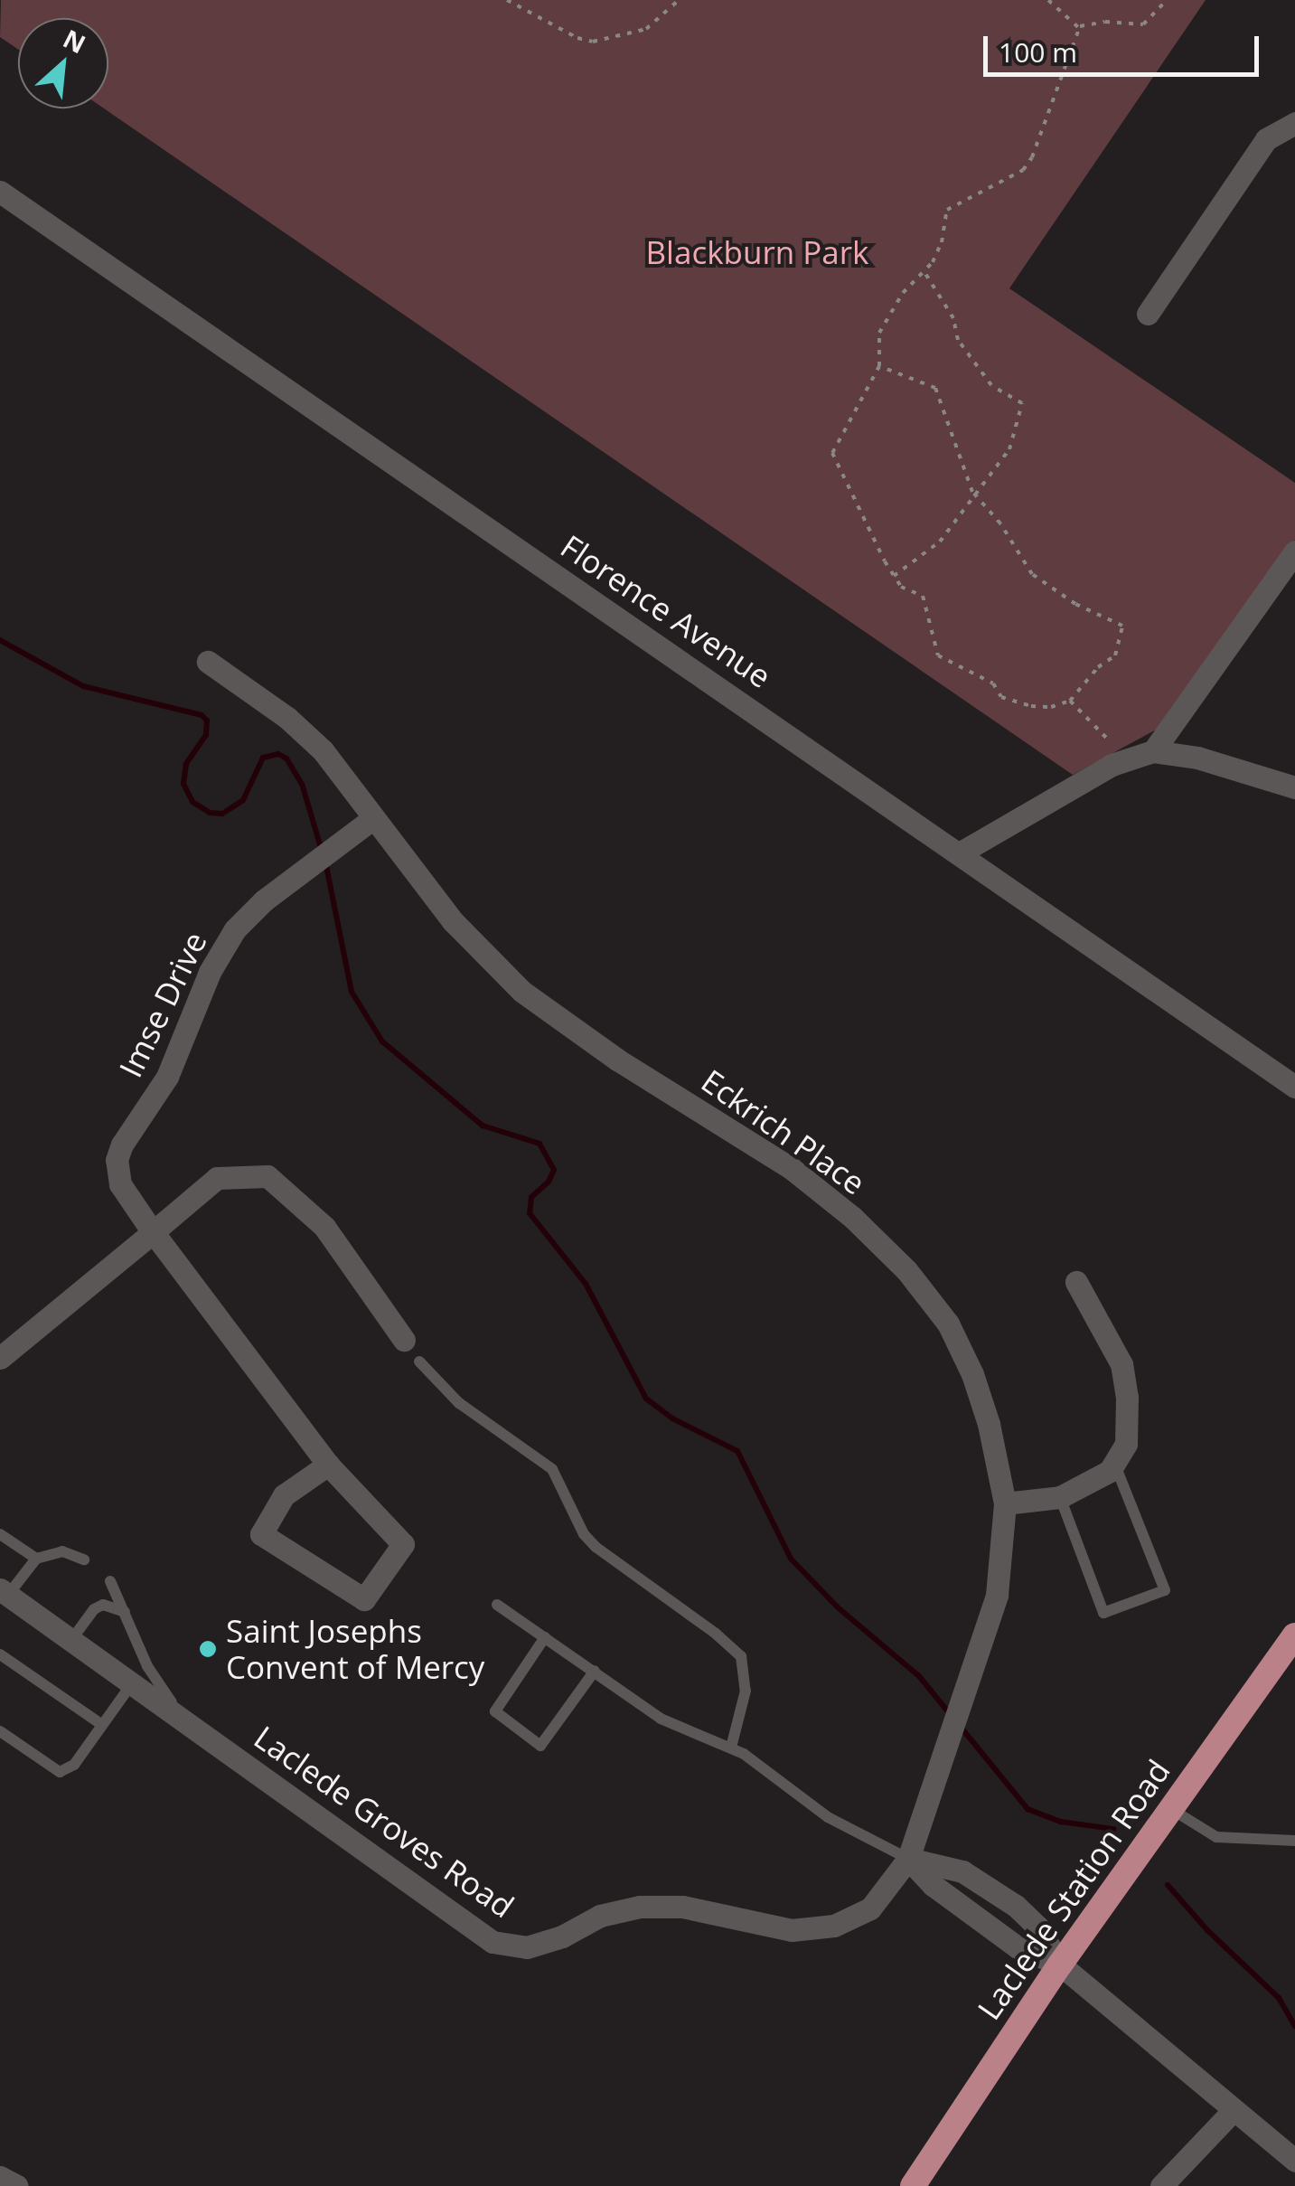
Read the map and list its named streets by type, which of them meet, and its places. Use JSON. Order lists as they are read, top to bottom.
{
  "streets": {
    "main road": ["Laclede Station Road"],
    "street": [
      "Florence Avenue",
      "Imse Drive",
      "Eckrich Place",
      "Laclede Groves Road"
    ]
  },
  "crossings": [
    ["Imse Drive", "Eckrich Place"],
    ["Eckrich Place", "Laclede Groves Road"]
  ],
  "parks": ["Blackburn Park"],
  "places": ["Saint Josephs Convent of Mercy"],
  "scale_bar": "100 m",
  "north": "top right"
}
